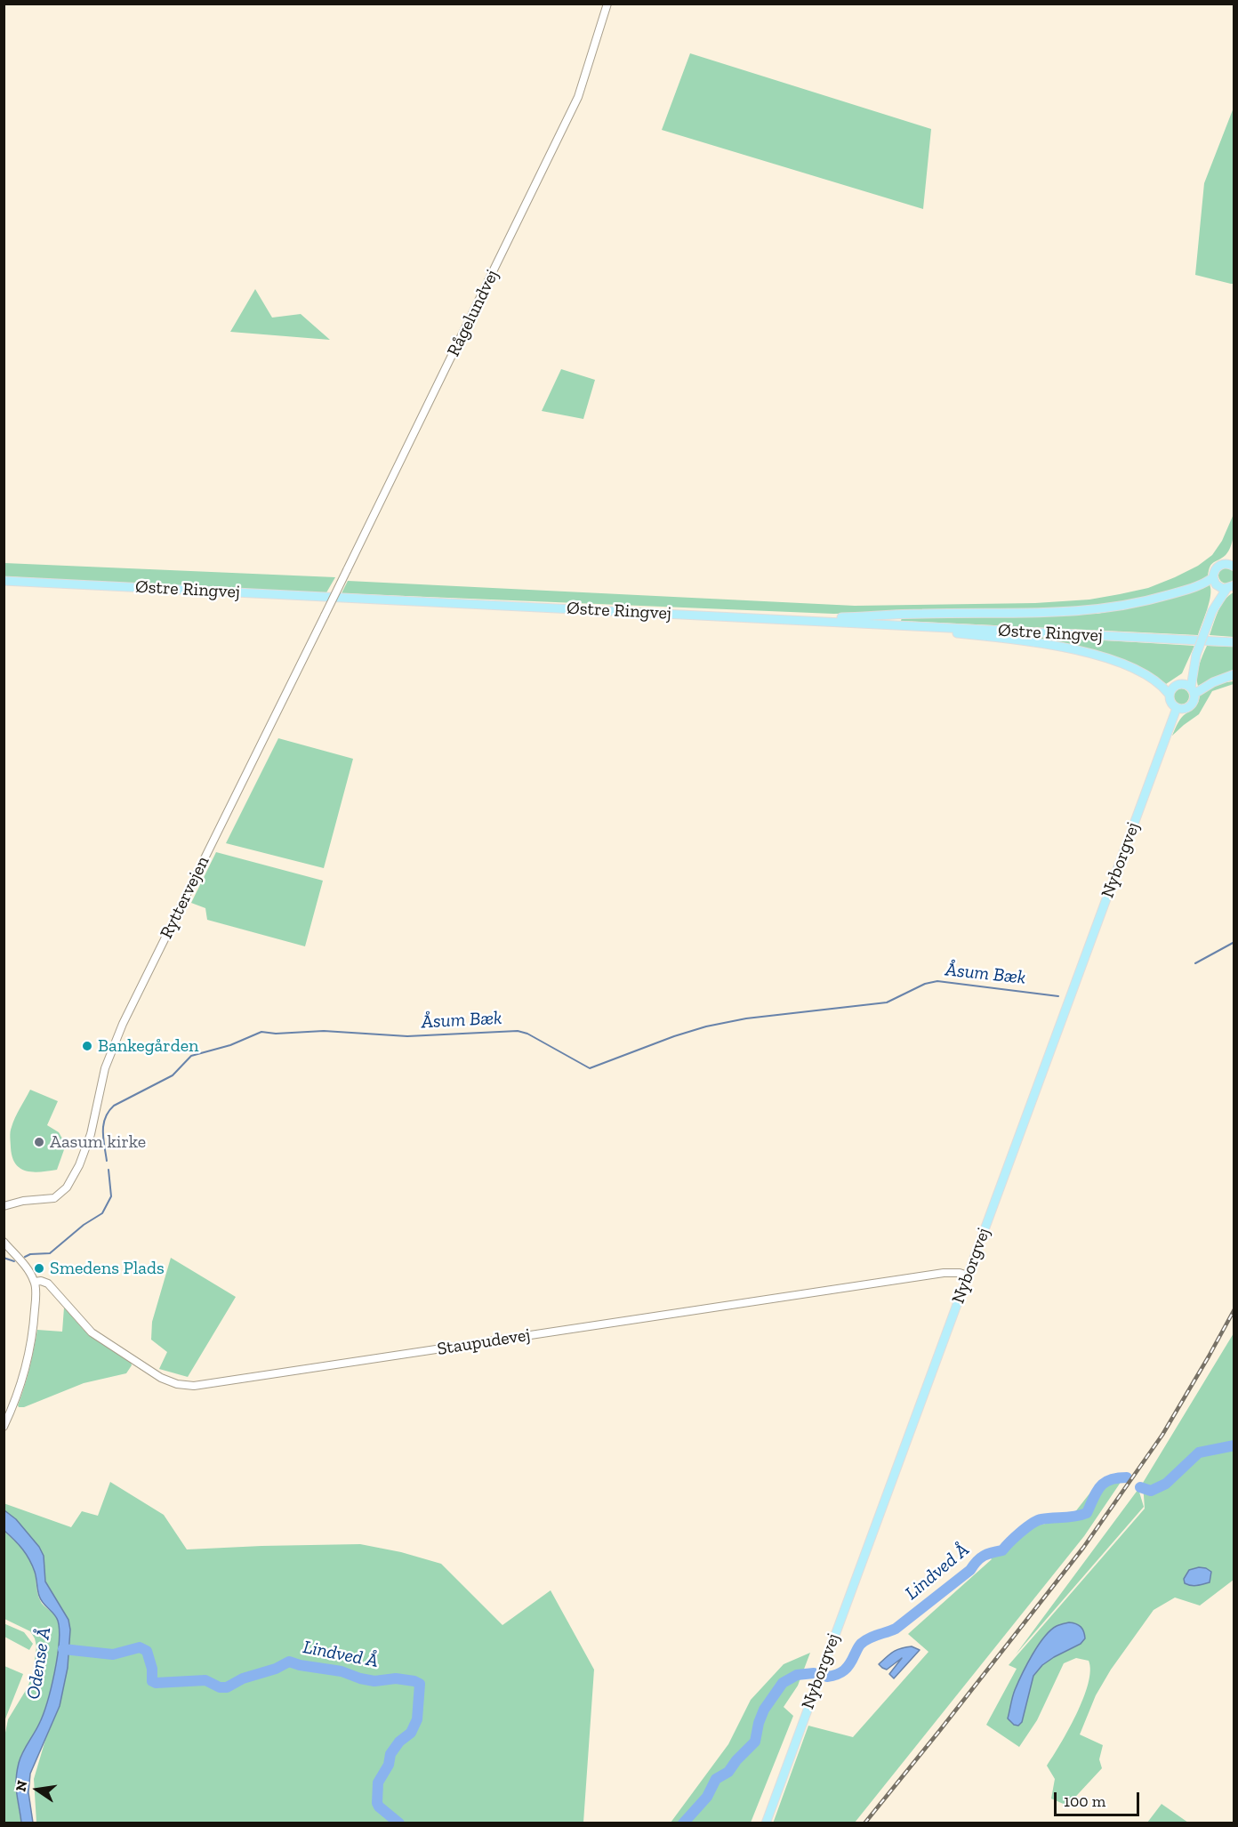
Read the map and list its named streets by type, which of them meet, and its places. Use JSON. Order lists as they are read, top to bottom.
{
  "streets": {
    "main road": ["Østre Ringvej", "Nyborgvej"],
    "street": ["Rågelundvej", "Ryttervejen", "Staupudevej"]
  },
  "crossings": [
    ["Rågelundvej", "Ryttervejen"],
    ["Nyborgvej", "Staupudevej"]
  ],
  "water": ["Åsum Bæk", "Lindved Å", "Odense Å"],
  "places": ["Bankegården", "Aasum kirke", "Smedens Plads"],
  "scale_bar": "100 m",
  "north": "left"
}
